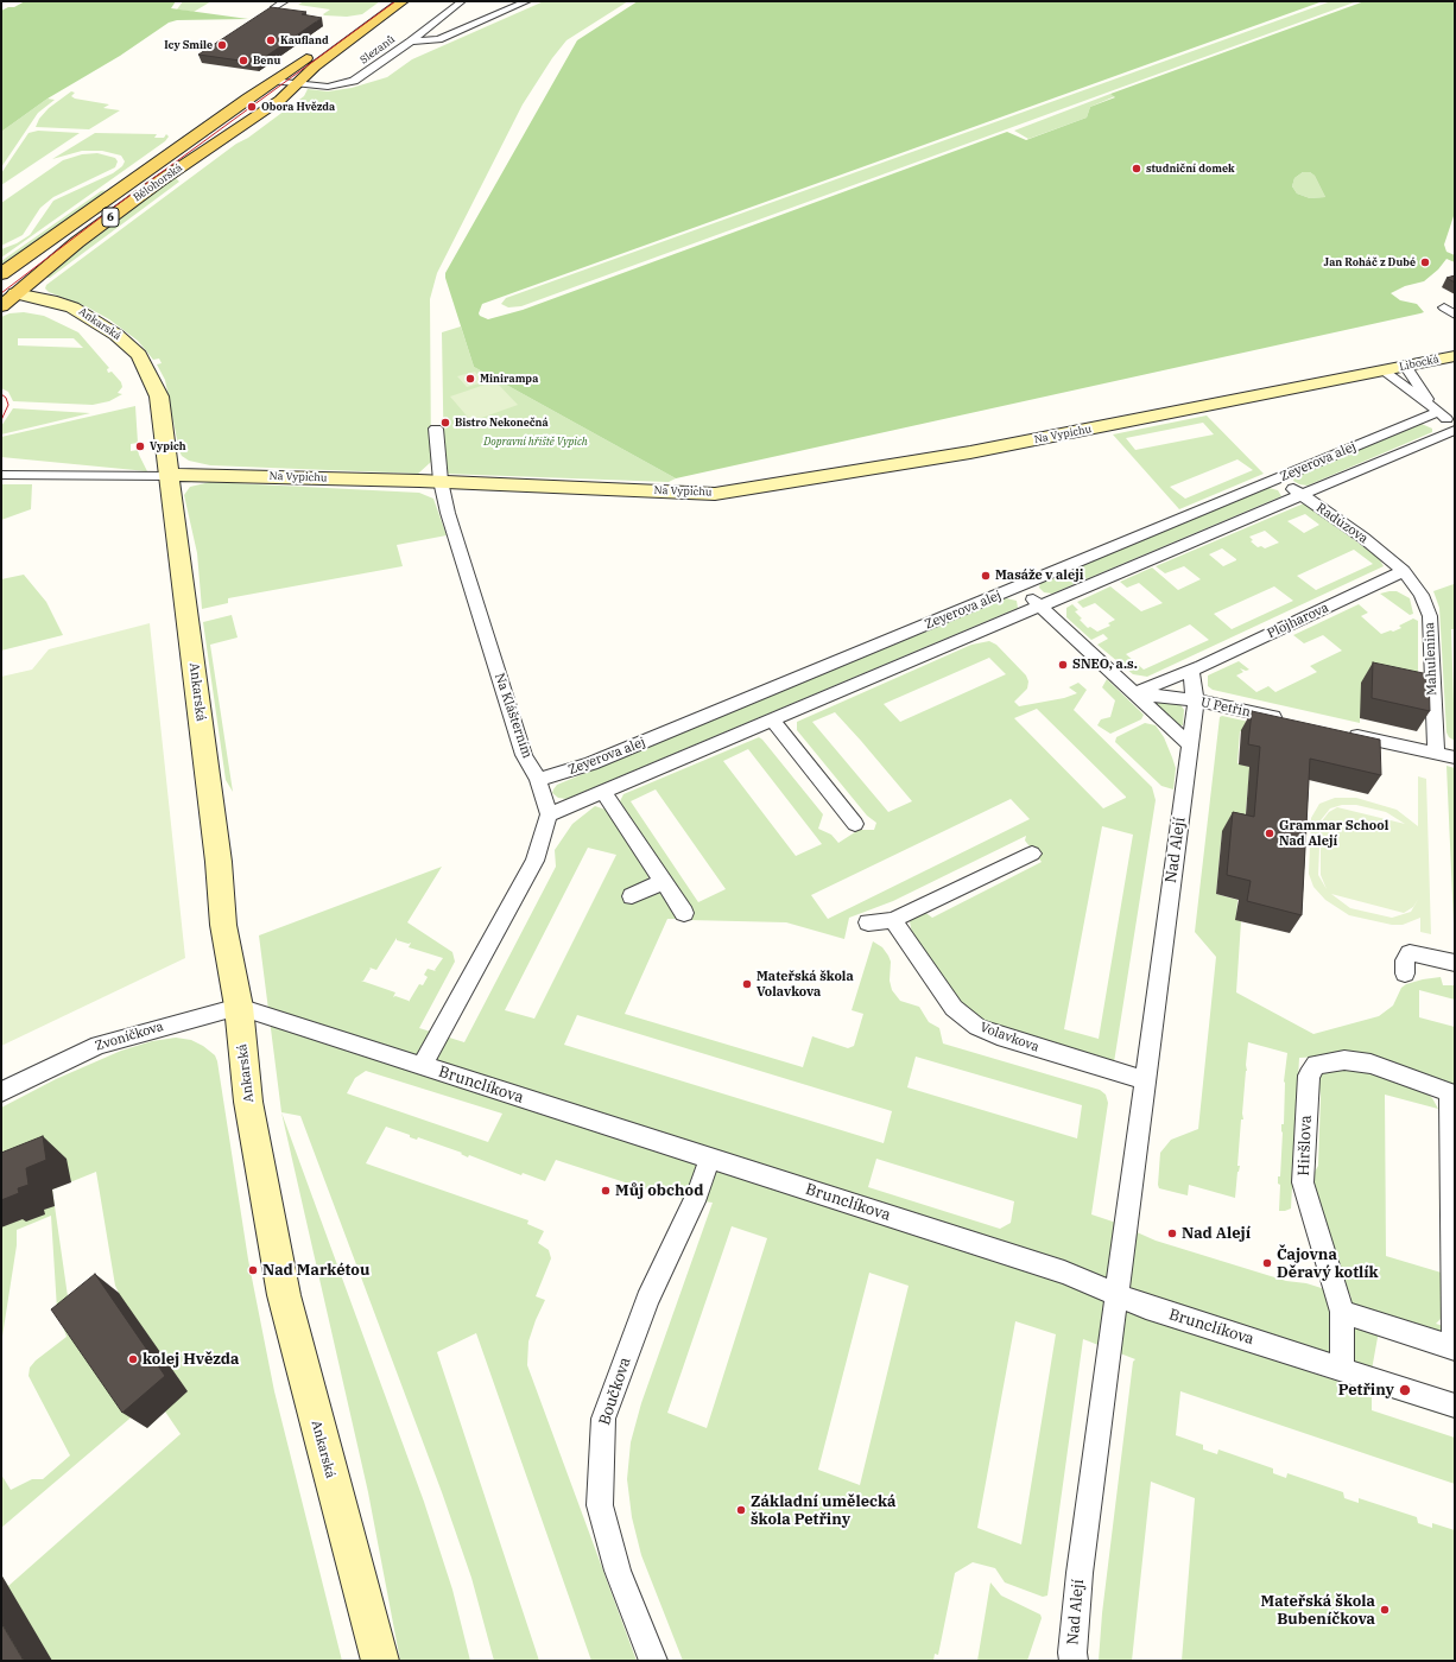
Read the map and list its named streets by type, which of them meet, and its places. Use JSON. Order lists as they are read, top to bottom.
{
  "streets": {
    "main road": ["Bělohorská", "6"],
    "street": [
      "Slezanů",
      "Ankarská",
      "Libocká",
      "Na Vypichu",
      "Zeyerova alej",
      "Radúzova",
      "Plojharova",
      "Mahulenina",
      "U Petřin",
      "Na Klášterním",
      "Nad Alejí",
      "Zvoníčkova",
      "Volavkova",
      "Brunclíkova",
      "Hiršlova",
      "Boučkova"
    ]
  },
  "crossings": [
    ["Slezanů", "Bělohorská"],
    ["Bělohorská", "Ankarská"],
    ["Ankarská", "Na Vypichu"],
    ["Ankarská", "Zvoníčkova"],
    ["Ankarská", "Brunclíkova"],
    ["Libocká", "Na Vypichu"],
    ["Na Vypichu", "Na Klášterním"],
    ["Zeyerova alej", "Radúzova"],
    ["Zeyerova alej", "Na Klášterním"],
    ["Radúzova", "Plojharova"],
    ["Radúzova", "Mahulenina"],
    ["Plojharova", "Mahulenina"],
    ["Plojharova", "U Petřin"],
    ["U Petřin", "Nad Alejí"],
    ["Nad Alejí", "Volavkova"],
    ["Nad Alejí", "Brunclíkova"],
    ["Zvoníčkova", "Brunclíkova"],
    ["Brunclíkova", "Hiršlova"],
    ["Brunclíkova", "Boučkova"]
  ],
  "parks": ["Dopravní hřiště Vypich"],
  "places": [
    "Kaufland",
    "Icy Smile",
    "Benu",
    "Obora Hvězda",
    "studniční domek",
    "Jan Roháč z Dubé",
    "Minirampa",
    "Bistro Nekonečná",
    "Vypich",
    "Masáže v aleji",
    "SNEO, a.s.",
    "Grammar School Nad Alejí",
    "Mateřská škola Volavkova",
    "Můj obchod",
    "Nad Alejí",
    "Čajovna Děravý kotlík",
    "Nad Markétou",
    "kolej Hvězda",
    "Petřiny",
    "Základní umělecká škola Petřiny",
    "Mateřská škola Bubeníčkova"
  ]
}
